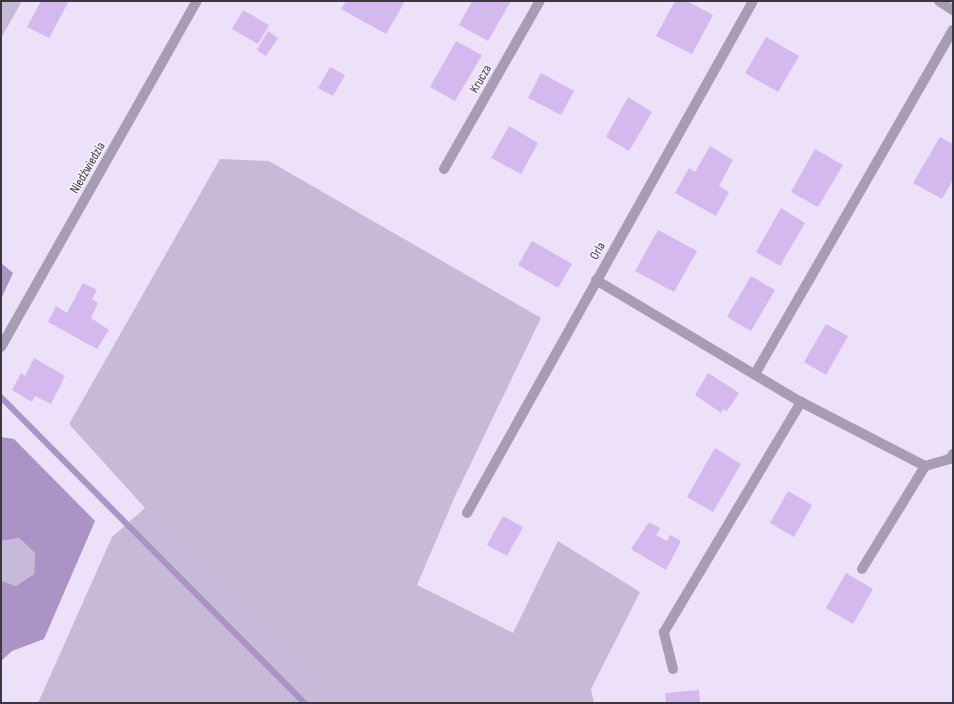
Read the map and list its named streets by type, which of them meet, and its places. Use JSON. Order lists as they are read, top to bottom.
{
  "streets": {
    "street": ["Krucza", "Niedźwiedzia", "Orla"]
  }
}
